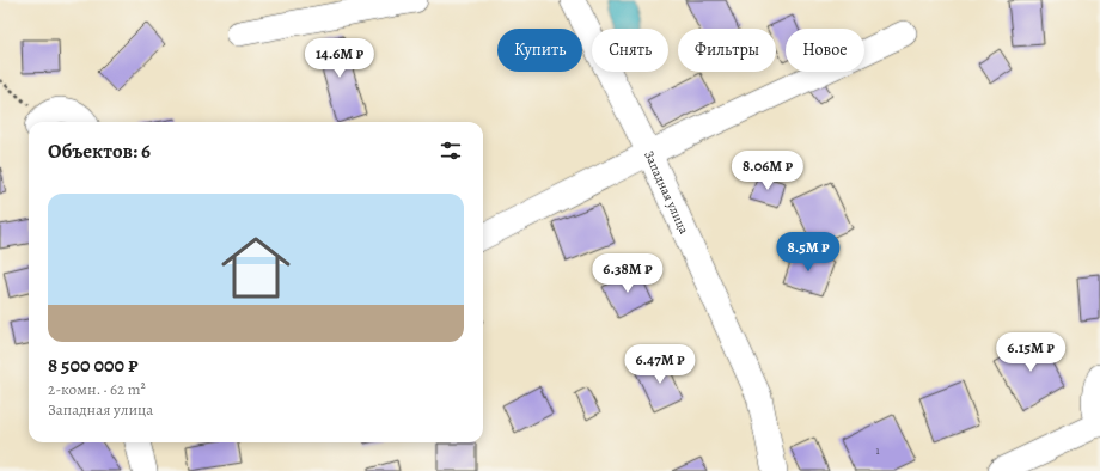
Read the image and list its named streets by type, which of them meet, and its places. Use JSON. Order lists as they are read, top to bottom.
{
  "streets": {
    "street": ["Западная улица"]
  },
  "house_numbers": ["1"],
  "page": {
    "chip": [
      "Купить",
      "Снять",
      "Фильтры",
      "Новое"
    ],
    "price": [
      "14.6M ₽",
      "8.06M ₽",
      "8.5M ₽",
      "6.38M ₽",
      "6.15M ₽",
      "6.47M ₽"
    ],
    "heading": "Объектов: 6",
    "list": [
      {
        "name": "8 500 000 ₽",
        "note": "2-комн. · 62 m² · Западная улица"
      }
    ]
  }
}
